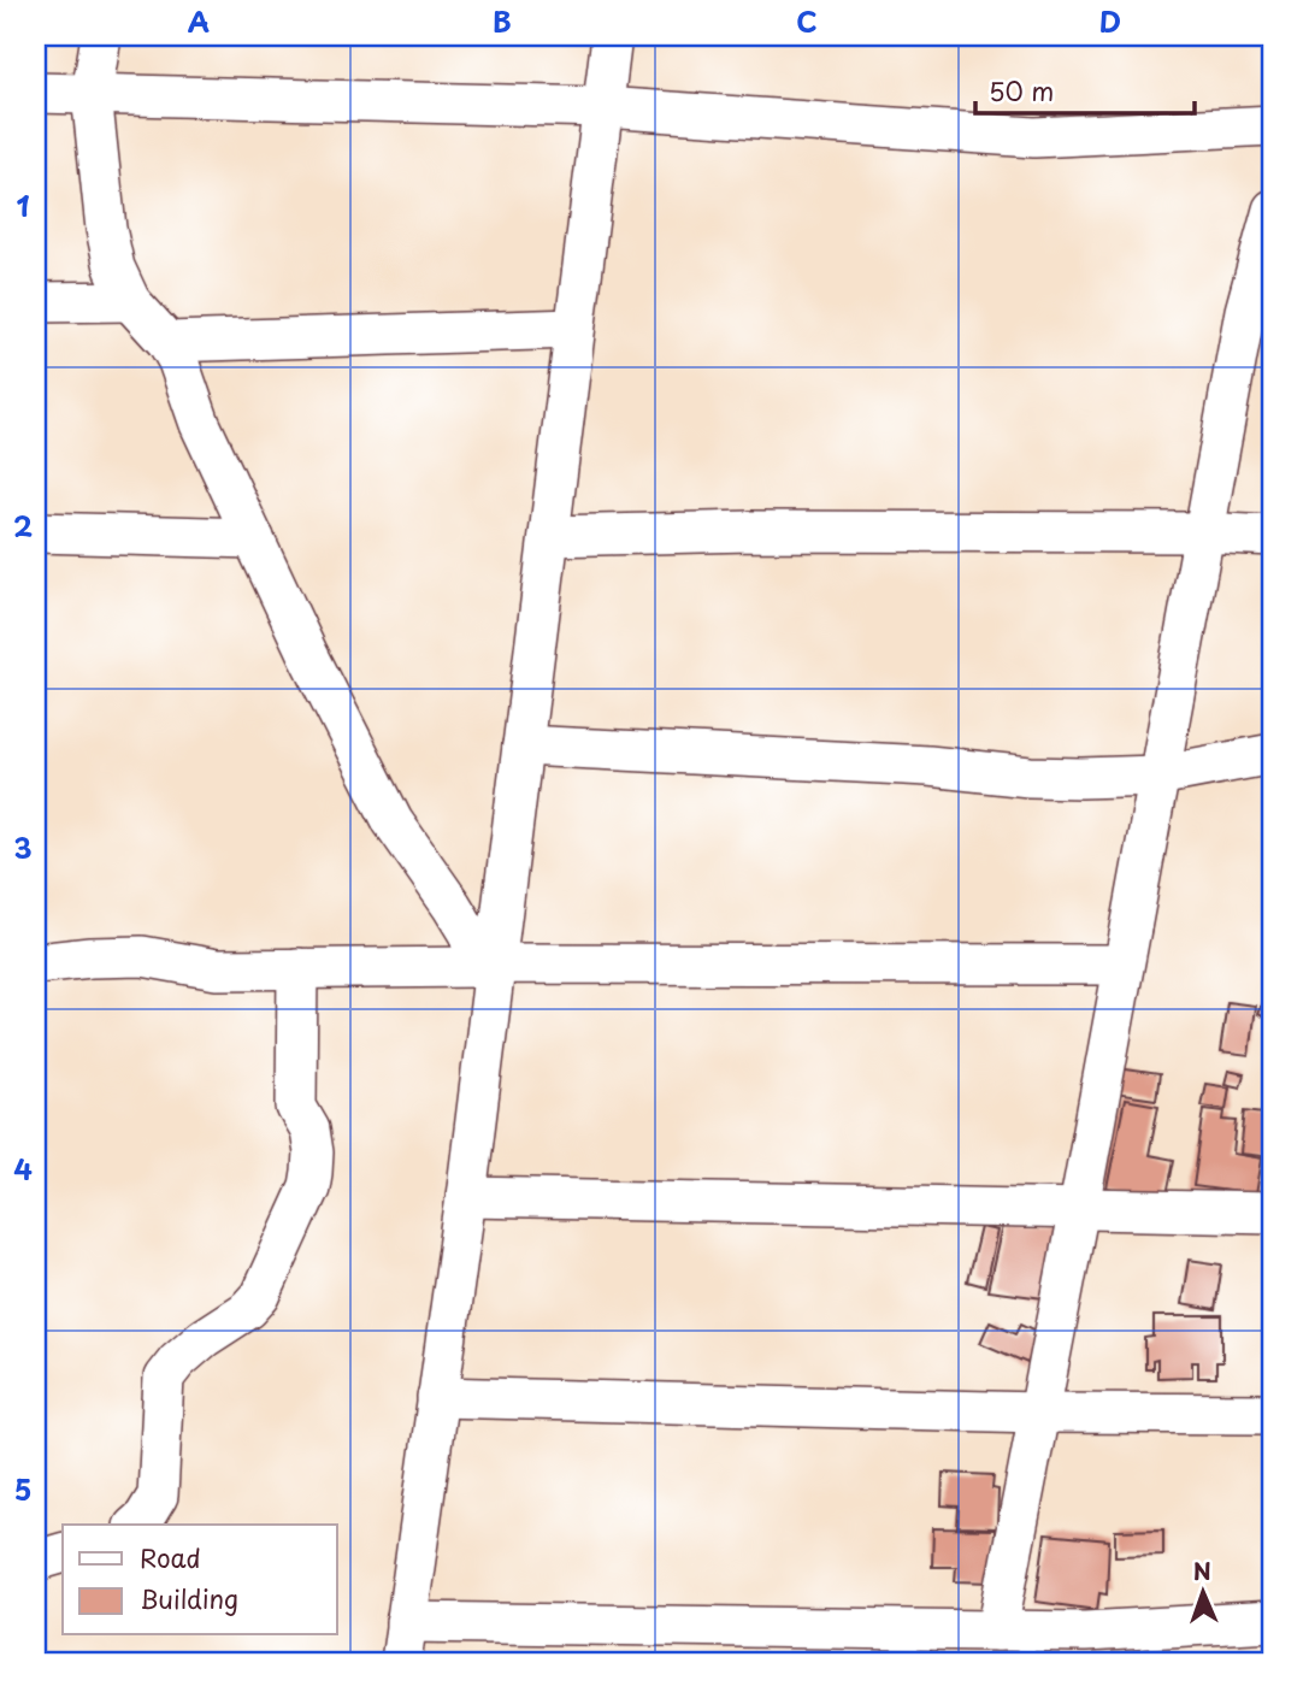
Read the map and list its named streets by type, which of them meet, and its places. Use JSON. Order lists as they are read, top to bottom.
{
  "legend": ["Road", "Building"],
  "scale_bar": "50 m",
  "north": "top",
  "grid": {
    "columns": [
      "A",
      "B",
      "C",
      "D"
    ],
    "rows": [
      "1",
      "2",
      "3",
      "4",
      "5"
    ]
  }
}
